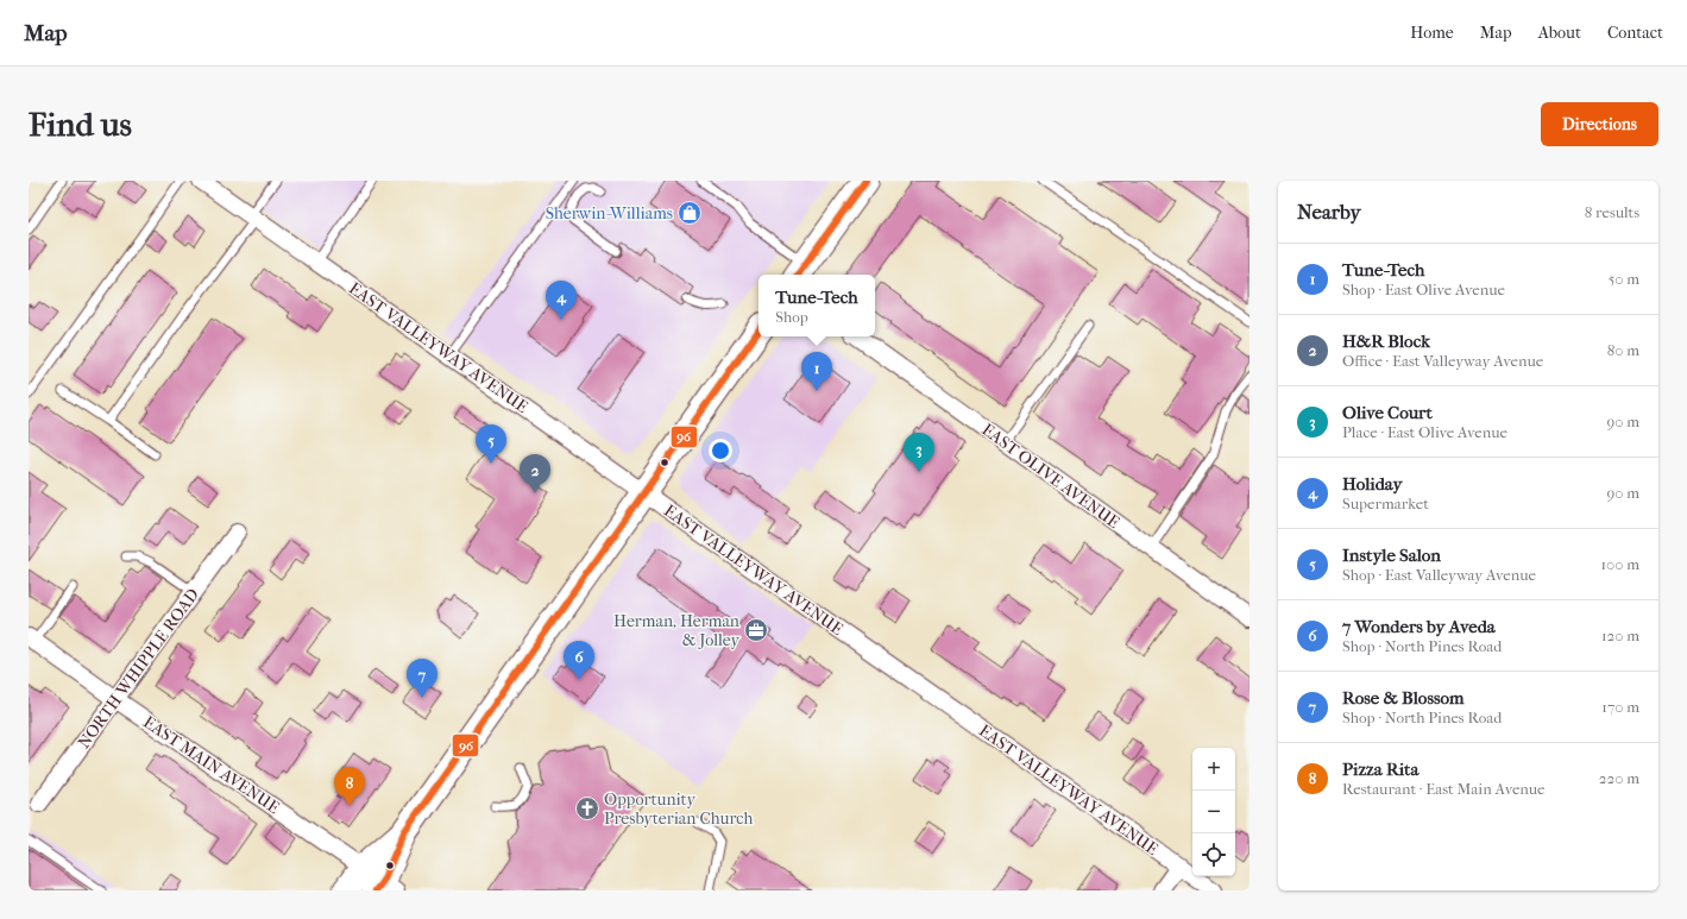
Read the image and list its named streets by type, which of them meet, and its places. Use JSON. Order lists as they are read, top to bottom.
{
  "streets": {
    "street": [
      "EAST VALLEYWAY AVENUE",
      "EAST OLIVE AVENUE",
      "NORTH WHIPPLE ROAD",
      "EAST MAIN AVENUE"
    ]
  },
  "crossings": [
    ["NORTH WHIPPLE ROAD", "EAST MAIN AVENUE"]
  ],
  "places": {
    "shop": ["Sherwin-Williams"],
    "office": ["Herman, Herman & Jolley"],
    "church": ["Opportunity Presbyterian Church"]
  },
  "lines": ["transit line 96"],
  "page": {
    "header": "Map",
    "nav": [
      "Home",
      "Map",
      "About",
      "Contact"
    ],
    "buttons": "Directions",
    "title": "Find us",
    "heading": ["Nearby", "8 results"],
    "list": [
      {
        "mark": "1",
        "name": "Tune-Tech",
        "note": "Shop · East Olive Avenue",
        "value": "50 m"
      },
      {
        "mark": "2",
        "name": "H&R Block",
        "note": "Office · East Valleyway Avenue",
        "value": "80 m"
      },
      {
        "mark": "3",
        "name": "Olive Court",
        "note": "Place · East Olive Avenue",
        "value": "90 m"
      },
      {
        "mark": "4",
        "name": "Holiday",
        "note": "Supermarket",
        "value": "90 m"
      },
      {
        "mark": "5",
        "name": "Instyle Salon",
        "note": "Shop · East Valleyway Avenue",
        "value": "100 m"
      },
      {
        "mark": "6",
        "name": "7 Wonders by Aveda",
        "note": "Shop · North Pines Road",
        "value": "120 m"
      },
      {
        "mark": "7",
        "name": "Rose & Blossom",
        "note": "Shop · North Pines Road",
        "value": "170 m"
      },
      {
        "mark": "8",
        "name": "Pizza Rita",
        "note": "Restaurant · East Main Avenue",
        "value": "220 m"
      }
    ],
    "popup": ["Tune-Tech", "Shop"],
    "pins": [
      "4",
      "1",
      "5",
      "3",
      "2",
      "6",
      "7",
      "8"
    ],
    "map_buttons": ["+", "−"]
  }
}
